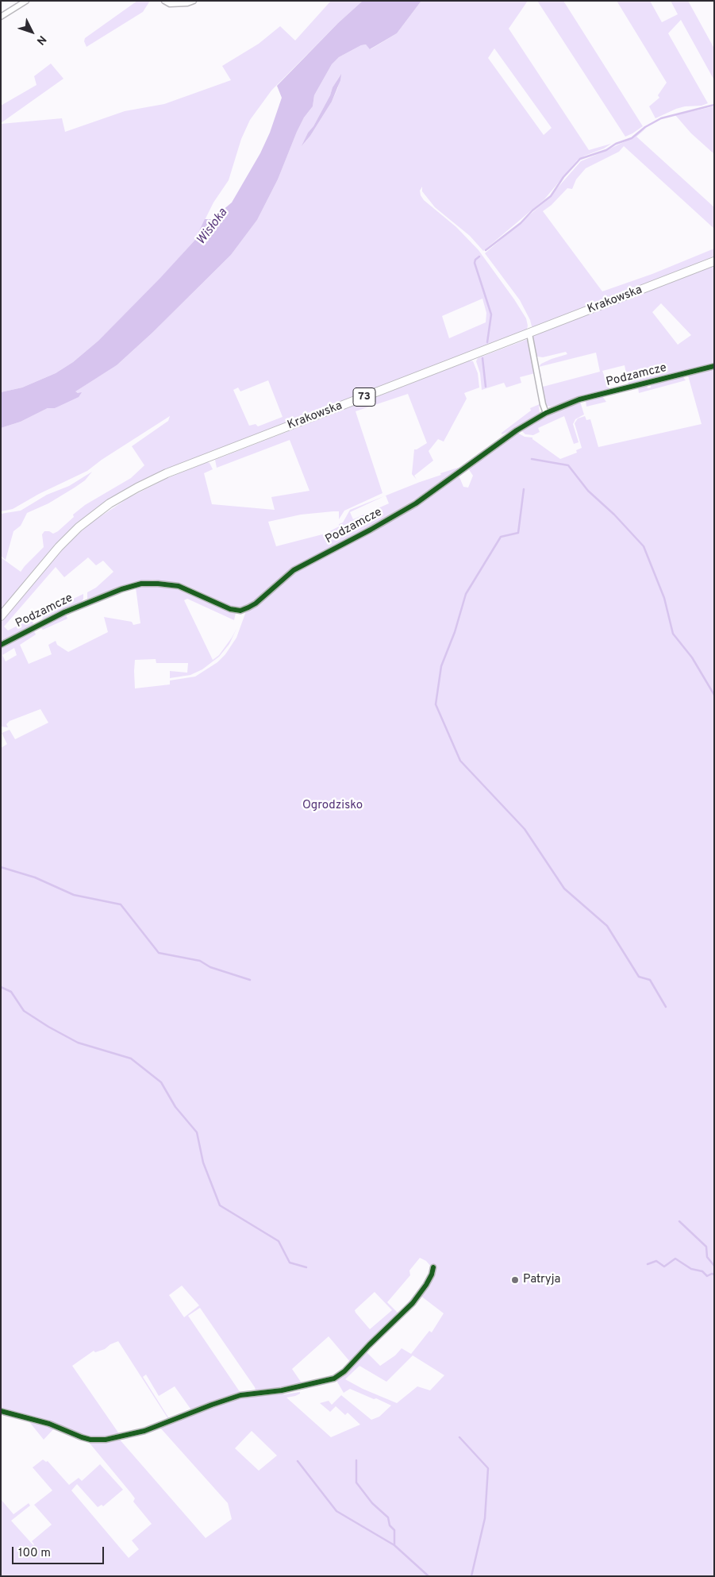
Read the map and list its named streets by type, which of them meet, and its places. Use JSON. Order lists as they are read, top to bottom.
{
  "streets": {
    "main road": ["Krakowska", "73"],
    "street": ["Podzamcze"]
  },
  "water": ["Wisłoka"],
  "parks": ["Ogrodzisko"],
  "places": ["Patryja"],
  "scale_bar": "100 m",
  "north": "bottom right"
}
